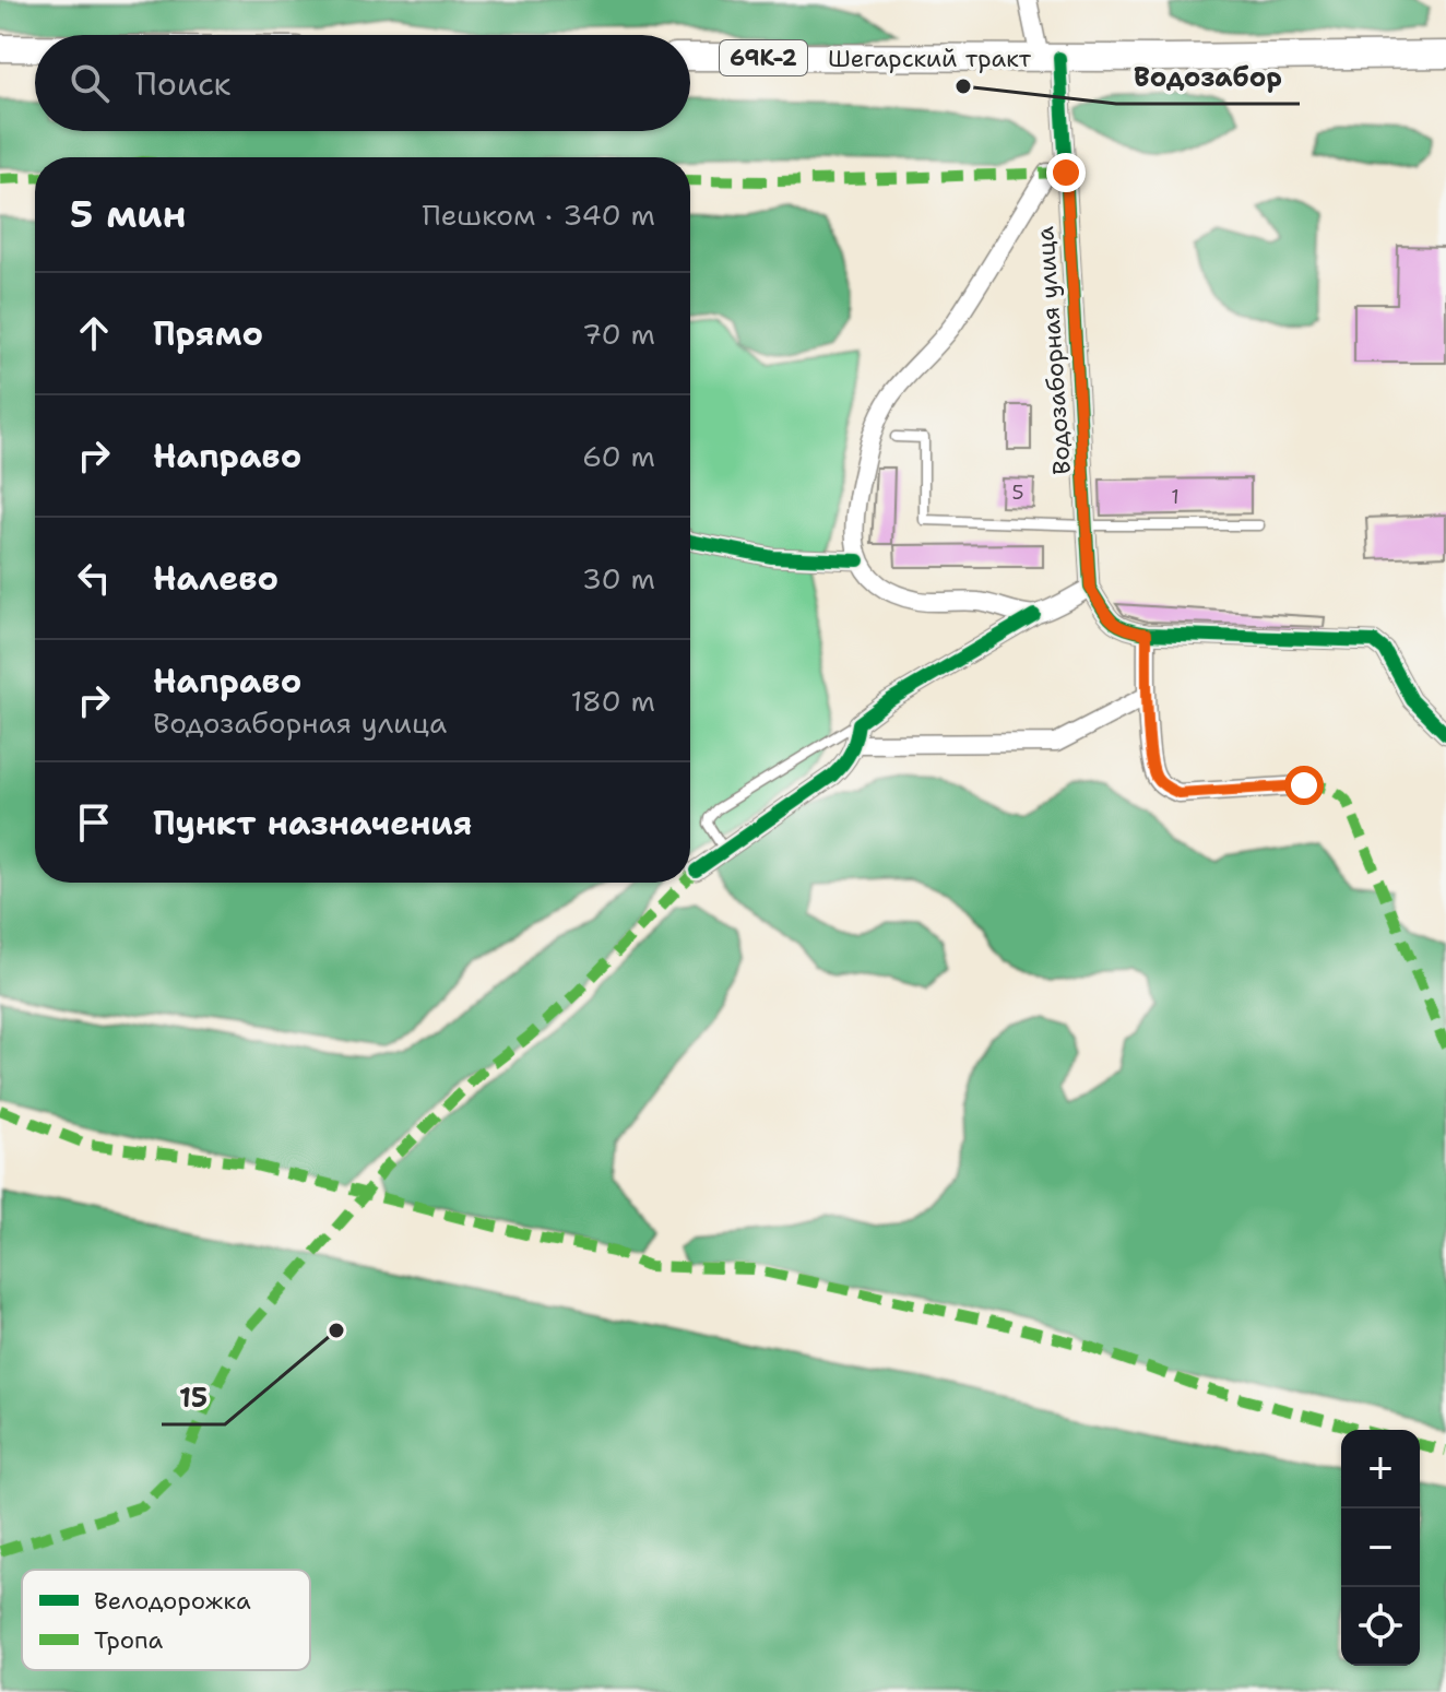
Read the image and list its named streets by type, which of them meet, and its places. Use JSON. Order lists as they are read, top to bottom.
{
  "streets": {
    "main road": ["69К-2", "Шегарский тракт"],
    "street": ["Водозаборная улица"]
  },
  "crossings": [
    ["Шегарский тракт", "Водозаборная улица"]
  ],
  "places": ["Водозабор", "15"],
  "house_numbers": ["5", "1"],
  "legend": ["Велодорожка", "Тропа"],
  "page": {
    "search": "Поиск",
    "heading": ["5 мин", "Пешком · 340 m"],
    "list": [
      ["Прямо", "70 m"],
      ["Направо", "60 m"],
      ["Налево", "30 m"],
      ["Направо", "Водозаборная улица", "180 m"],
      "Пункт назначения"
    ],
    "map_buttons": ["+", "−"]
  }
}
